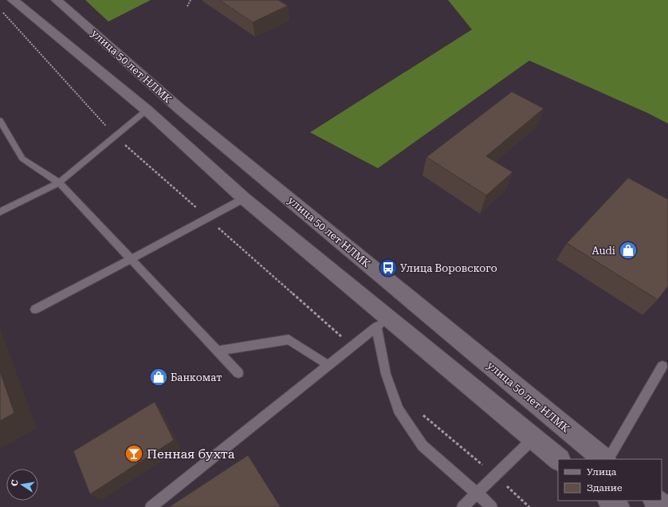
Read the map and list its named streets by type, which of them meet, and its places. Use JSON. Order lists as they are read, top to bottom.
{
  "streets": {
    "main road": ["улица 50 лет НЛМК"]
  },
  "places": {
    "shop": ["Audi", "Банкомат"],
    "bus stop": ["Улица Воровского"],
    "bar": ["Пенная бухта"]
  },
  "legend": ["Улица", "Здание"],
  "north": "left"
}
